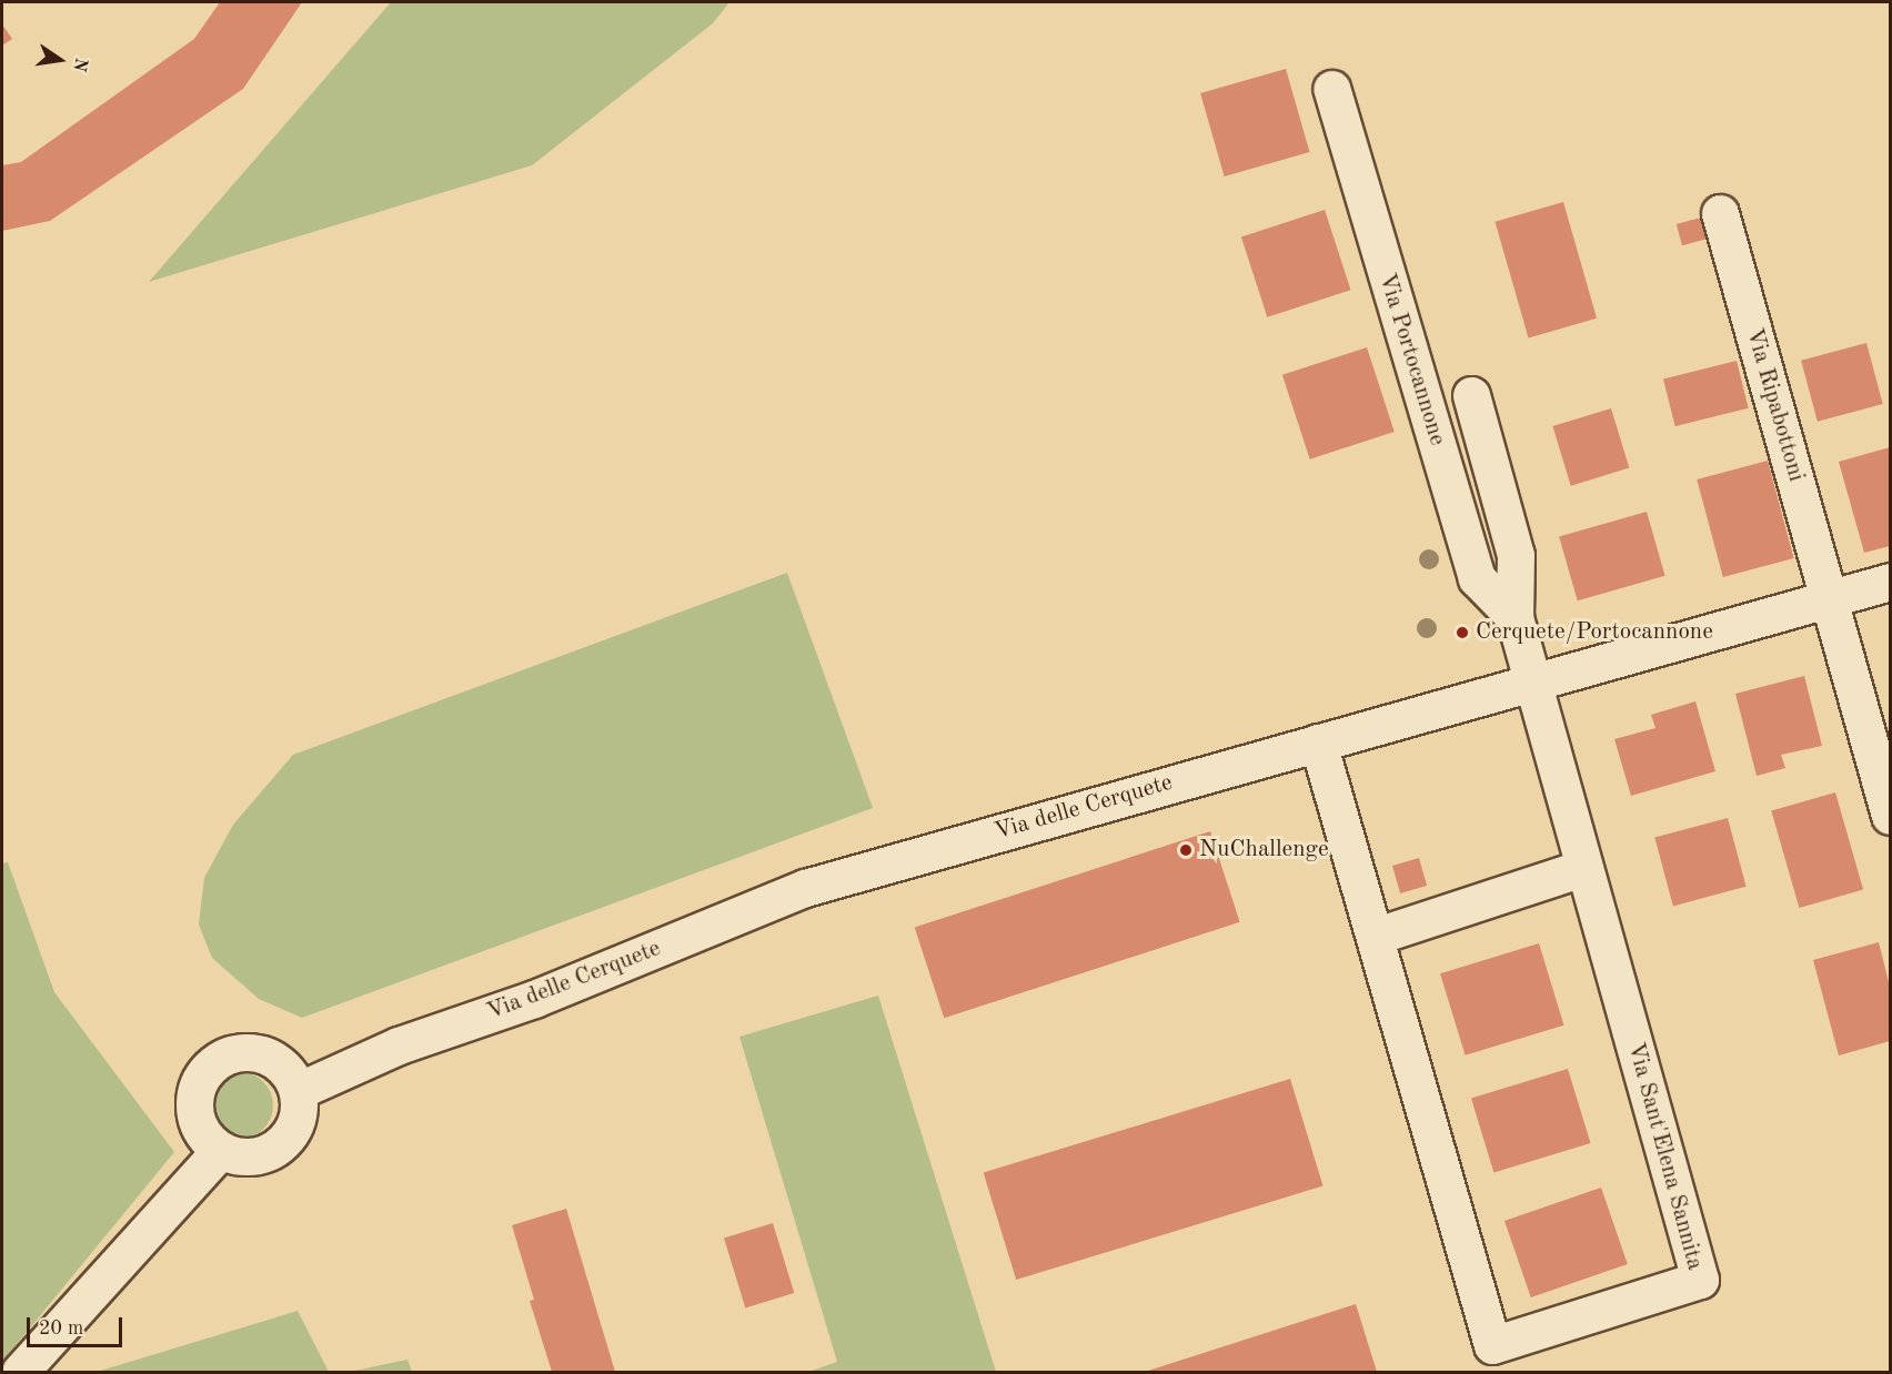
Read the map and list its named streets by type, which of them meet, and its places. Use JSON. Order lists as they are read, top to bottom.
{
  "streets": {
    "street": [
      "Via Portocannone",
      "Via Ripabottoni",
      "Via delle Cerquete",
      "Via Sant'Elena Sannita"
    ]
  },
  "crossings": [
    ["Via Portocannone", "Via delle Cerquete"],
    ["Via Portocannone", "Via Sant'Elena Sannita"],
    ["Via Ripabottoni", "Via delle Cerquete"],
    ["Via delle Cerquete", "Via Sant'Elena Sannita"]
  ],
  "places": ["Cerquete/Portocannone", "NuChallenge"],
  "scale_bar": "20 m",
  "north": "right"
}
